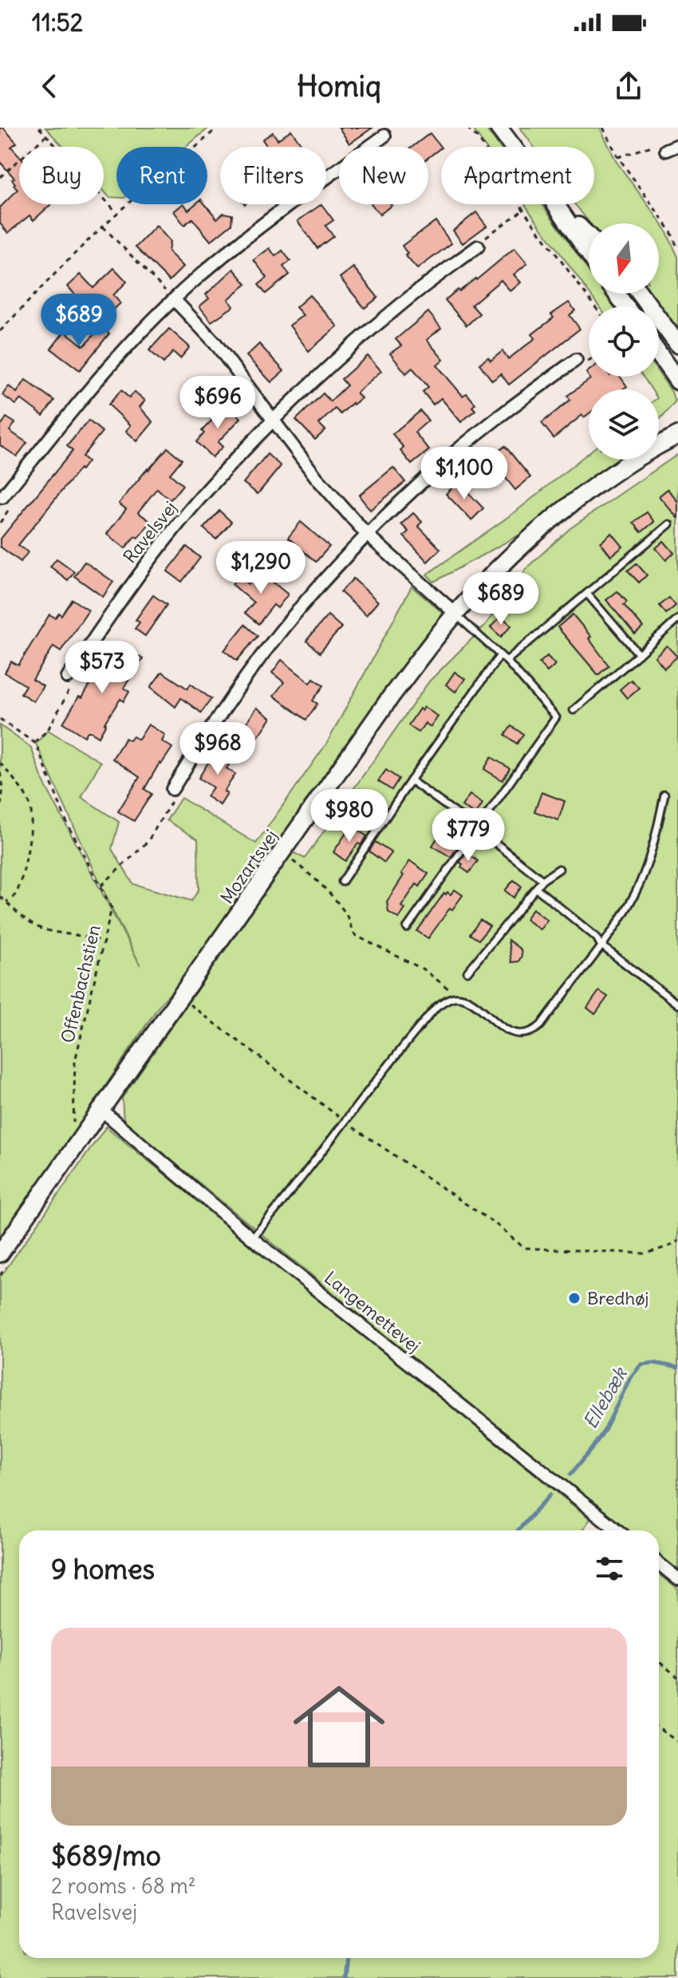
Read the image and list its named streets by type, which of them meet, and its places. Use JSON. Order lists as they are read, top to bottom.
{
  "streets": {
    "street": ["Ravelsvej", "Mozartsvej", "Langemettevej"],
    "path": ["Offenbachstien"]
  },
  "crossings": [
    ["Mozartsvej", "Langemettevej"]
  ],
  "water": ["Ellebæk"],
  "places": ["Bredhøj"],
  "north": "bottom",
  "page": {
    "status": "11:52",
    "header": "Homiq",
    "chip": [
      "Buy",
      "Rent",
      "Filters",
      "New",
      "Apartment"
    ],
    "price": [
      "$689",
      "$696",
      "$1,100",
      "$1,290",
      "$689",
      "$573",
      "$968",
      "$980",
      "$779"
    ],
    "heading": "9 homes",
    "list": [
      {
        "name": "$689/mo",
        "note": "2 rooms · 68 m² · Ravelsvej"
      }
    ]
  }
}
